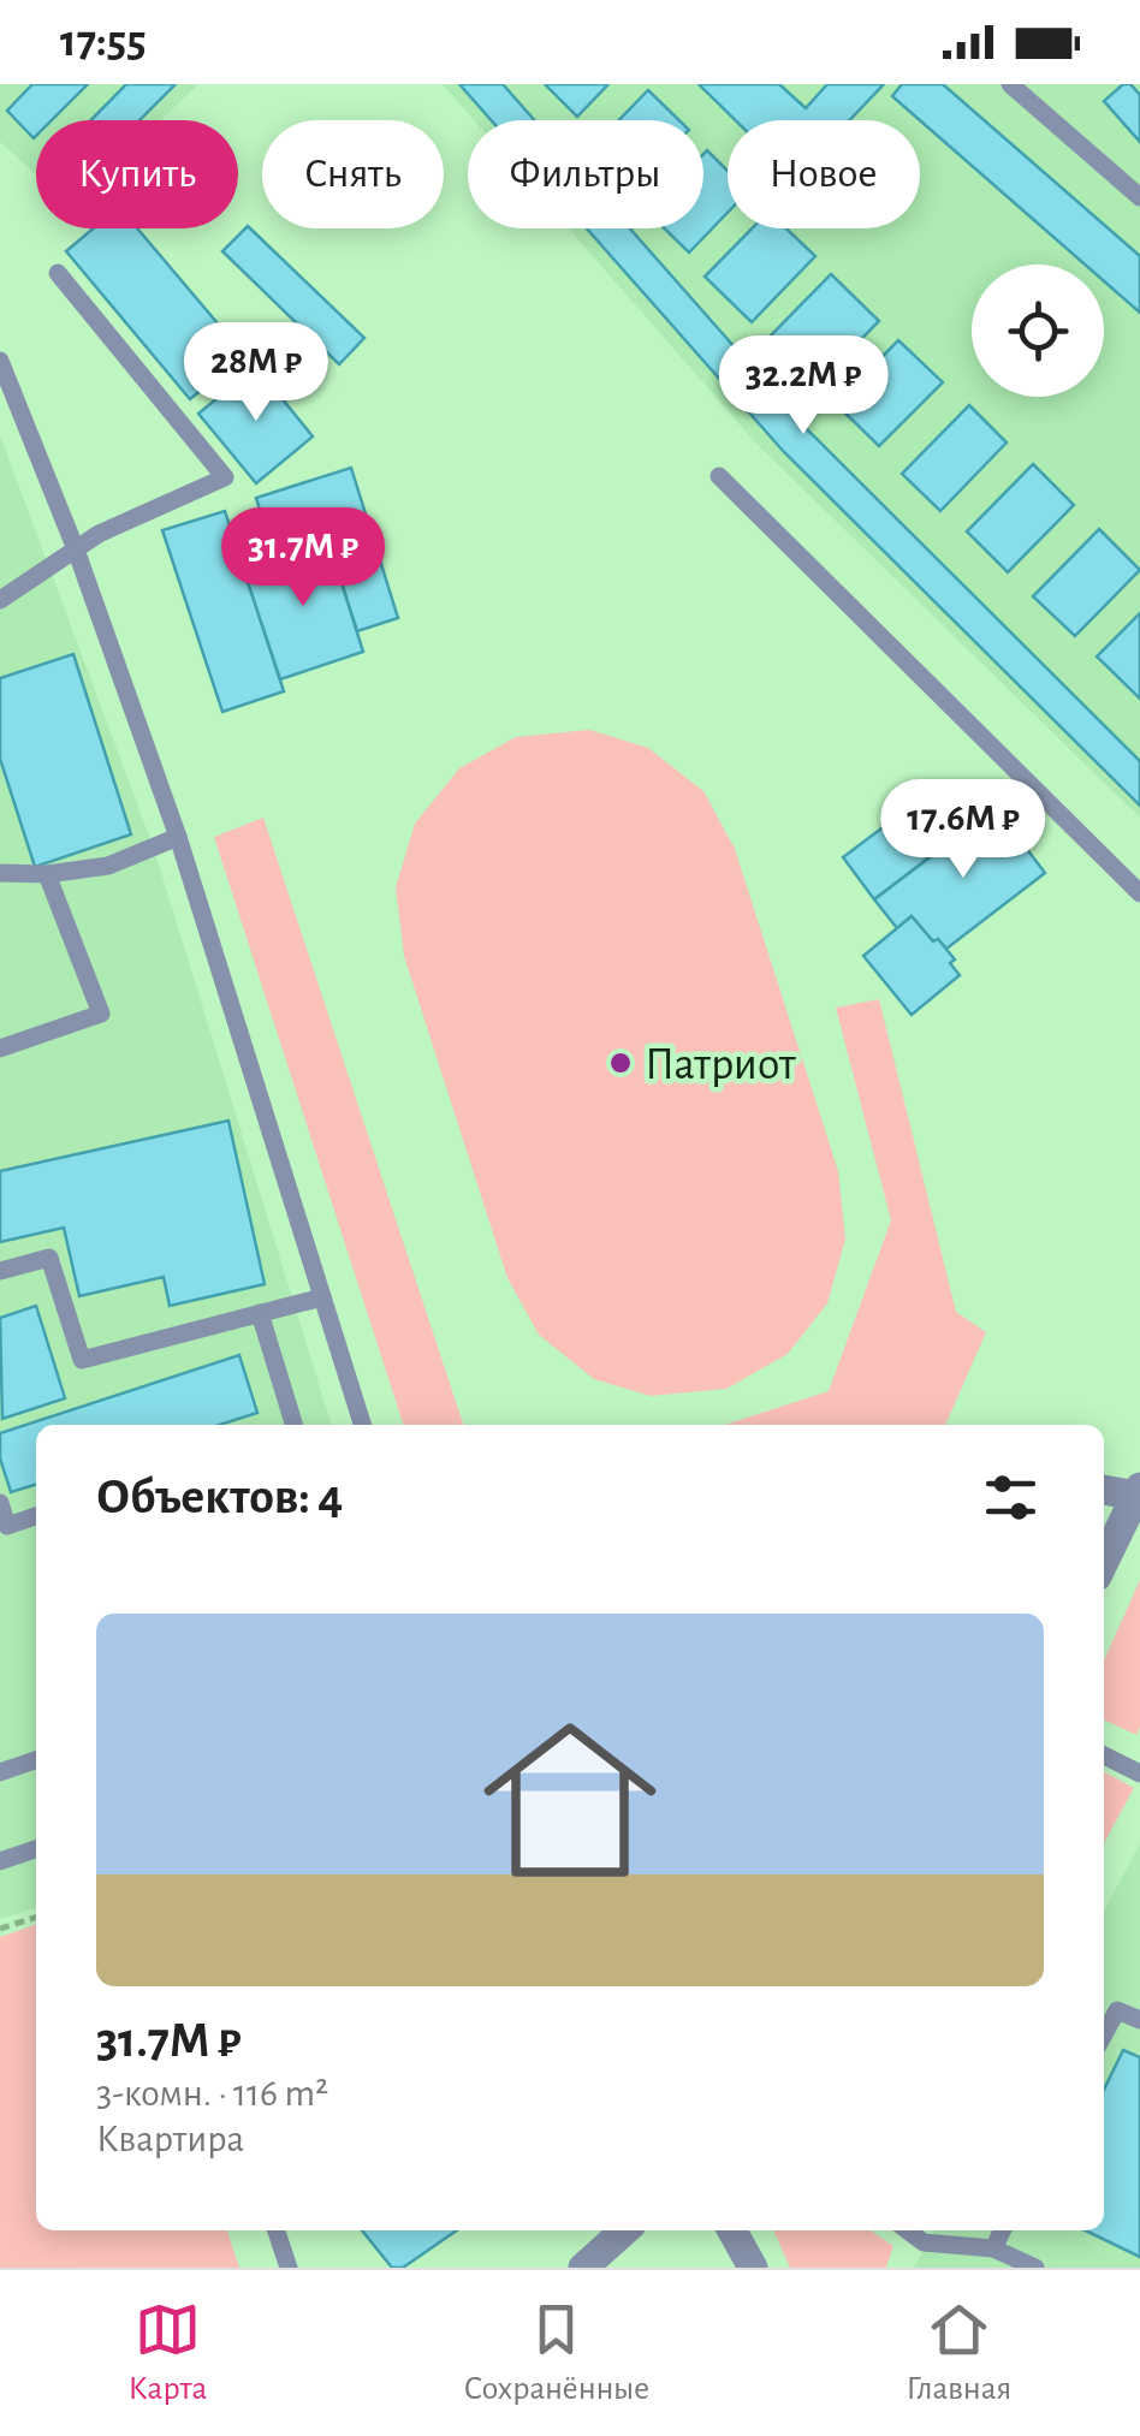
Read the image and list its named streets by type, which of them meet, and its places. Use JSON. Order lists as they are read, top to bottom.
{
  "places": ["Патриот"],
  "page": {
    "status": "17:55",
    "chip": [
      "Купить",
      "Снять",
      "Фильтры",
      "Новое"
    ],
    "price": [
      "28M ₽",
      "32.2M ₽",
      "31.7M ₽",
      "17.6M ₽"
    ],
    "heading": "Объектов: 4",
    "list": [
      {
        "name": "31.7M ₽",
        "note": "3-комн. · 116 m² · Квартира"
      }
    ],
    "tabs": ["Карта", "Сохранённые", "Главная"]
  }
}
